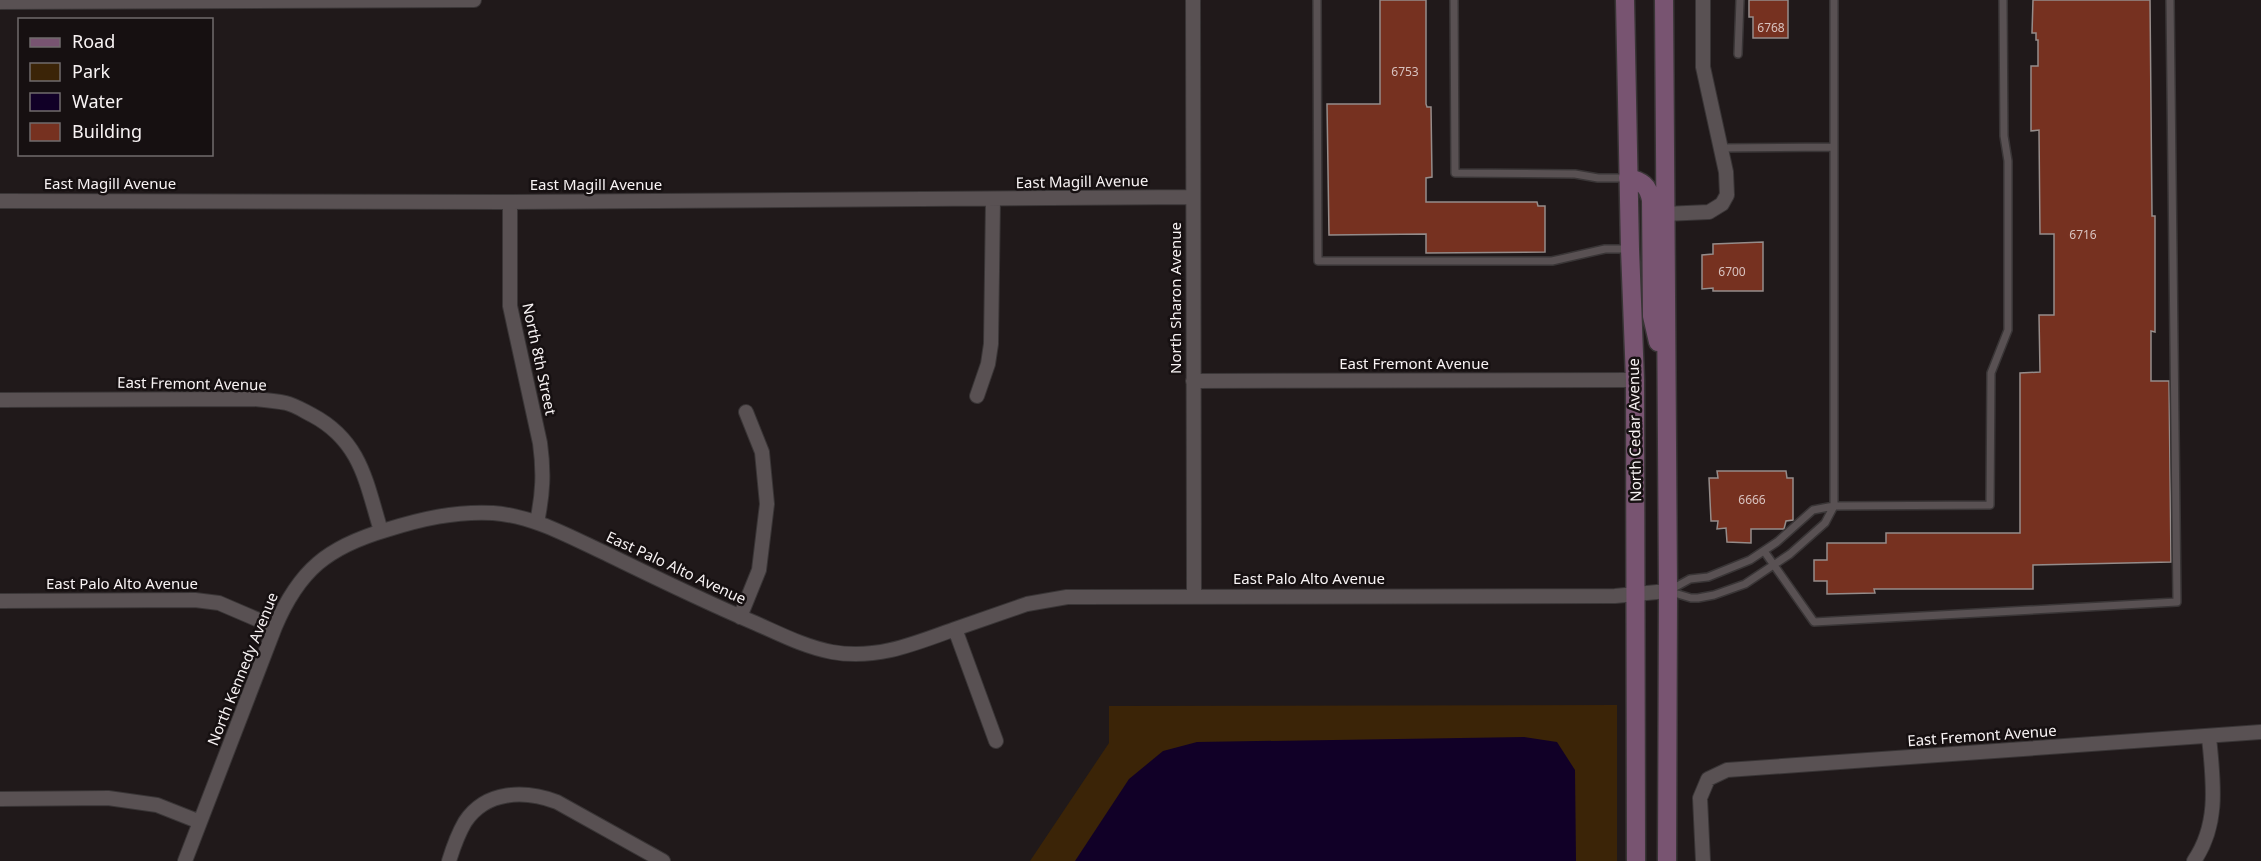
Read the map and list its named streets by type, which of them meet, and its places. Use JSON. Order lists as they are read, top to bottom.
{
  "streets": {
    "main road": ["North Cedar Avenue"],
    "street": [
      "East Magill Avenue",
      "North Sharon Avenue",
      "North 8th Street",
      "East Fremont Avenue",
      "East Palo Alto Avenue",
      "North Kennedy Avenue"
    ]
  },
  "crossings": [
    ["East Magill Avenue", "North Sharon Avenue"],
    ["East Magill Avenue", "North 8th Street"],
    ["North Sharon Avenue", "East Fremont Avenue"],
    ["North Sharon Avenue", "East Palo Alto Avenue"],
    ["North 8th Street", "East Palo Alto Avenue"],
    ["East Fremont Avenue", "North Cedar Avenue"],
    ["East Fremont Avenue", "East Palo Alto Avenue"],
    ["East Fremont Avenue", "North Kennedy Avenue"],
    ["North Cedar Avenue", "East Palo Alto Avenue"],
    ["East Palo Alto Avenue", "North Kennedy Avenue"]
  ],
  "house_numbers": [
    "6768",
    "6753",
    "6716",
    "6700",
    "6666"
  ],
  "legend": [
    "Road",
    "Park",
    "Water",
    "Building"
  ]
}
